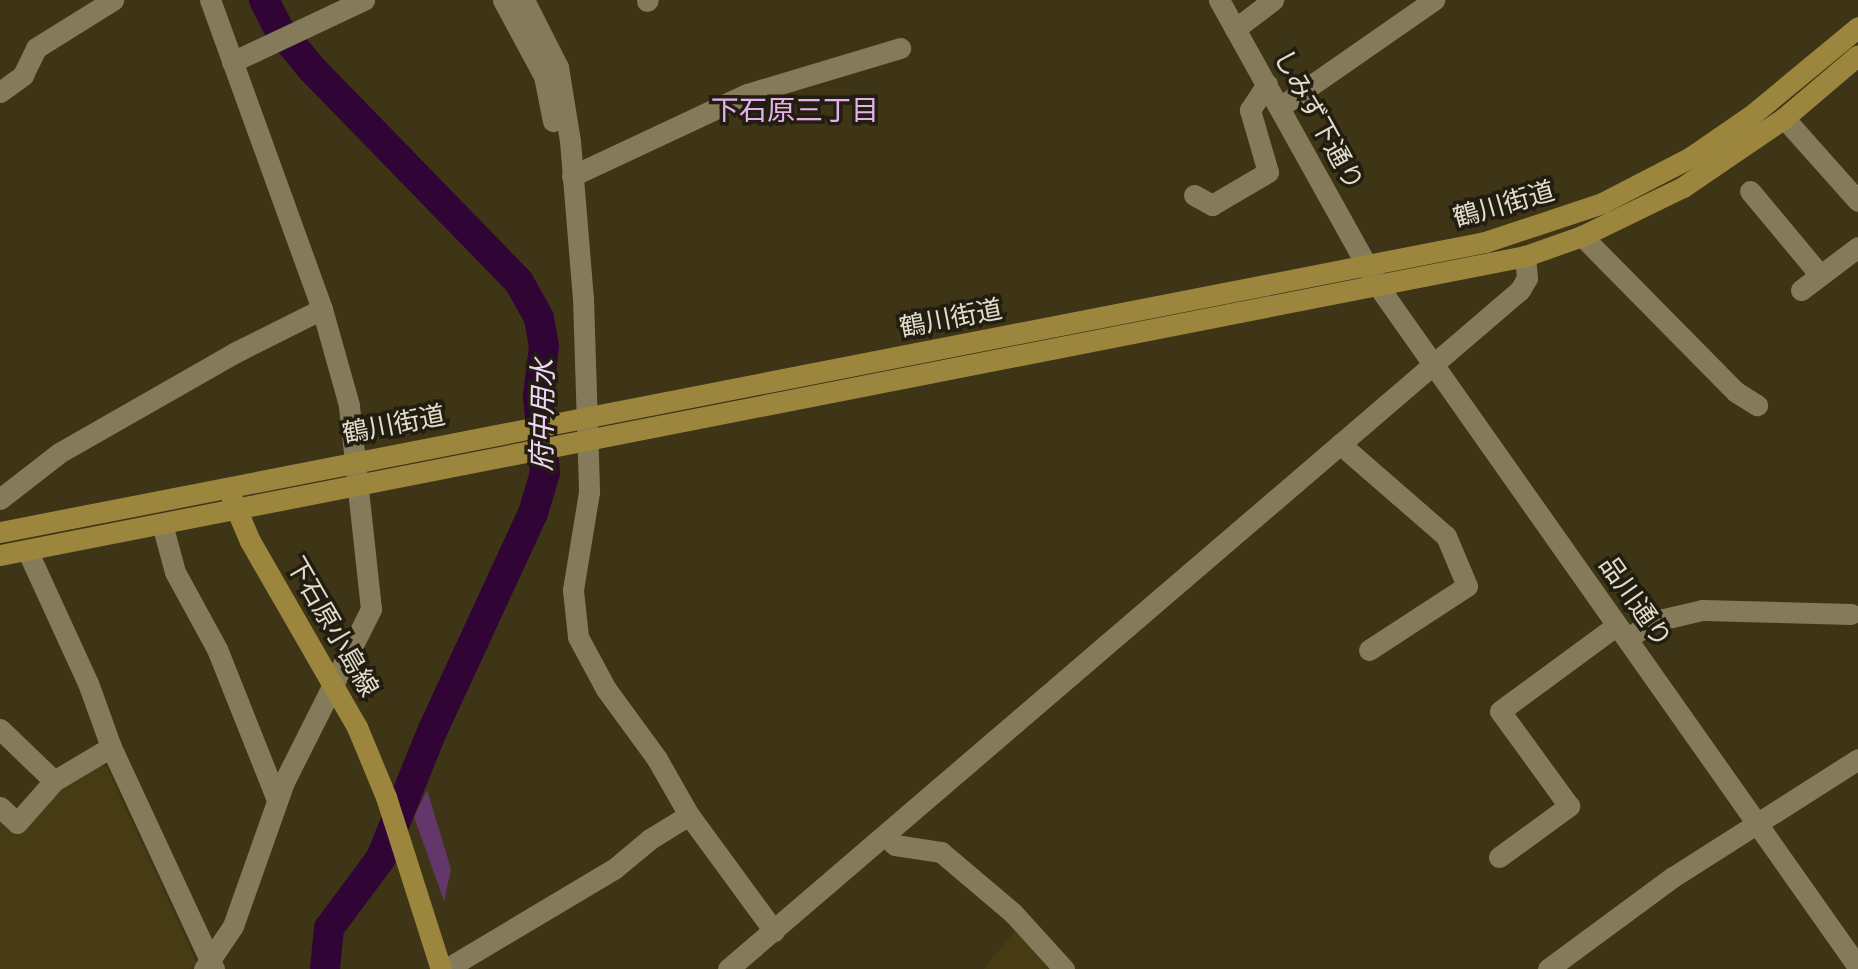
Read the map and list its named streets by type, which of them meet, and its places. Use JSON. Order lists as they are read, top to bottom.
{
  "streets": {
    "main road": ["鶴川街道", "下石原小島線"],
    "street": ["しみず下通り", "品川通り"]
  },
  "crossings": [
    ["しみず下通り", "鶴川街道"],
    ["しみず下通り", "品川通り"],
    ["鶴川街道", "品川通り"],
    ["鶴川街道", "下石原小島線"]
  ],
  "districts": ["下石原三丁目"],
  "water": ["府中用水"]
}
